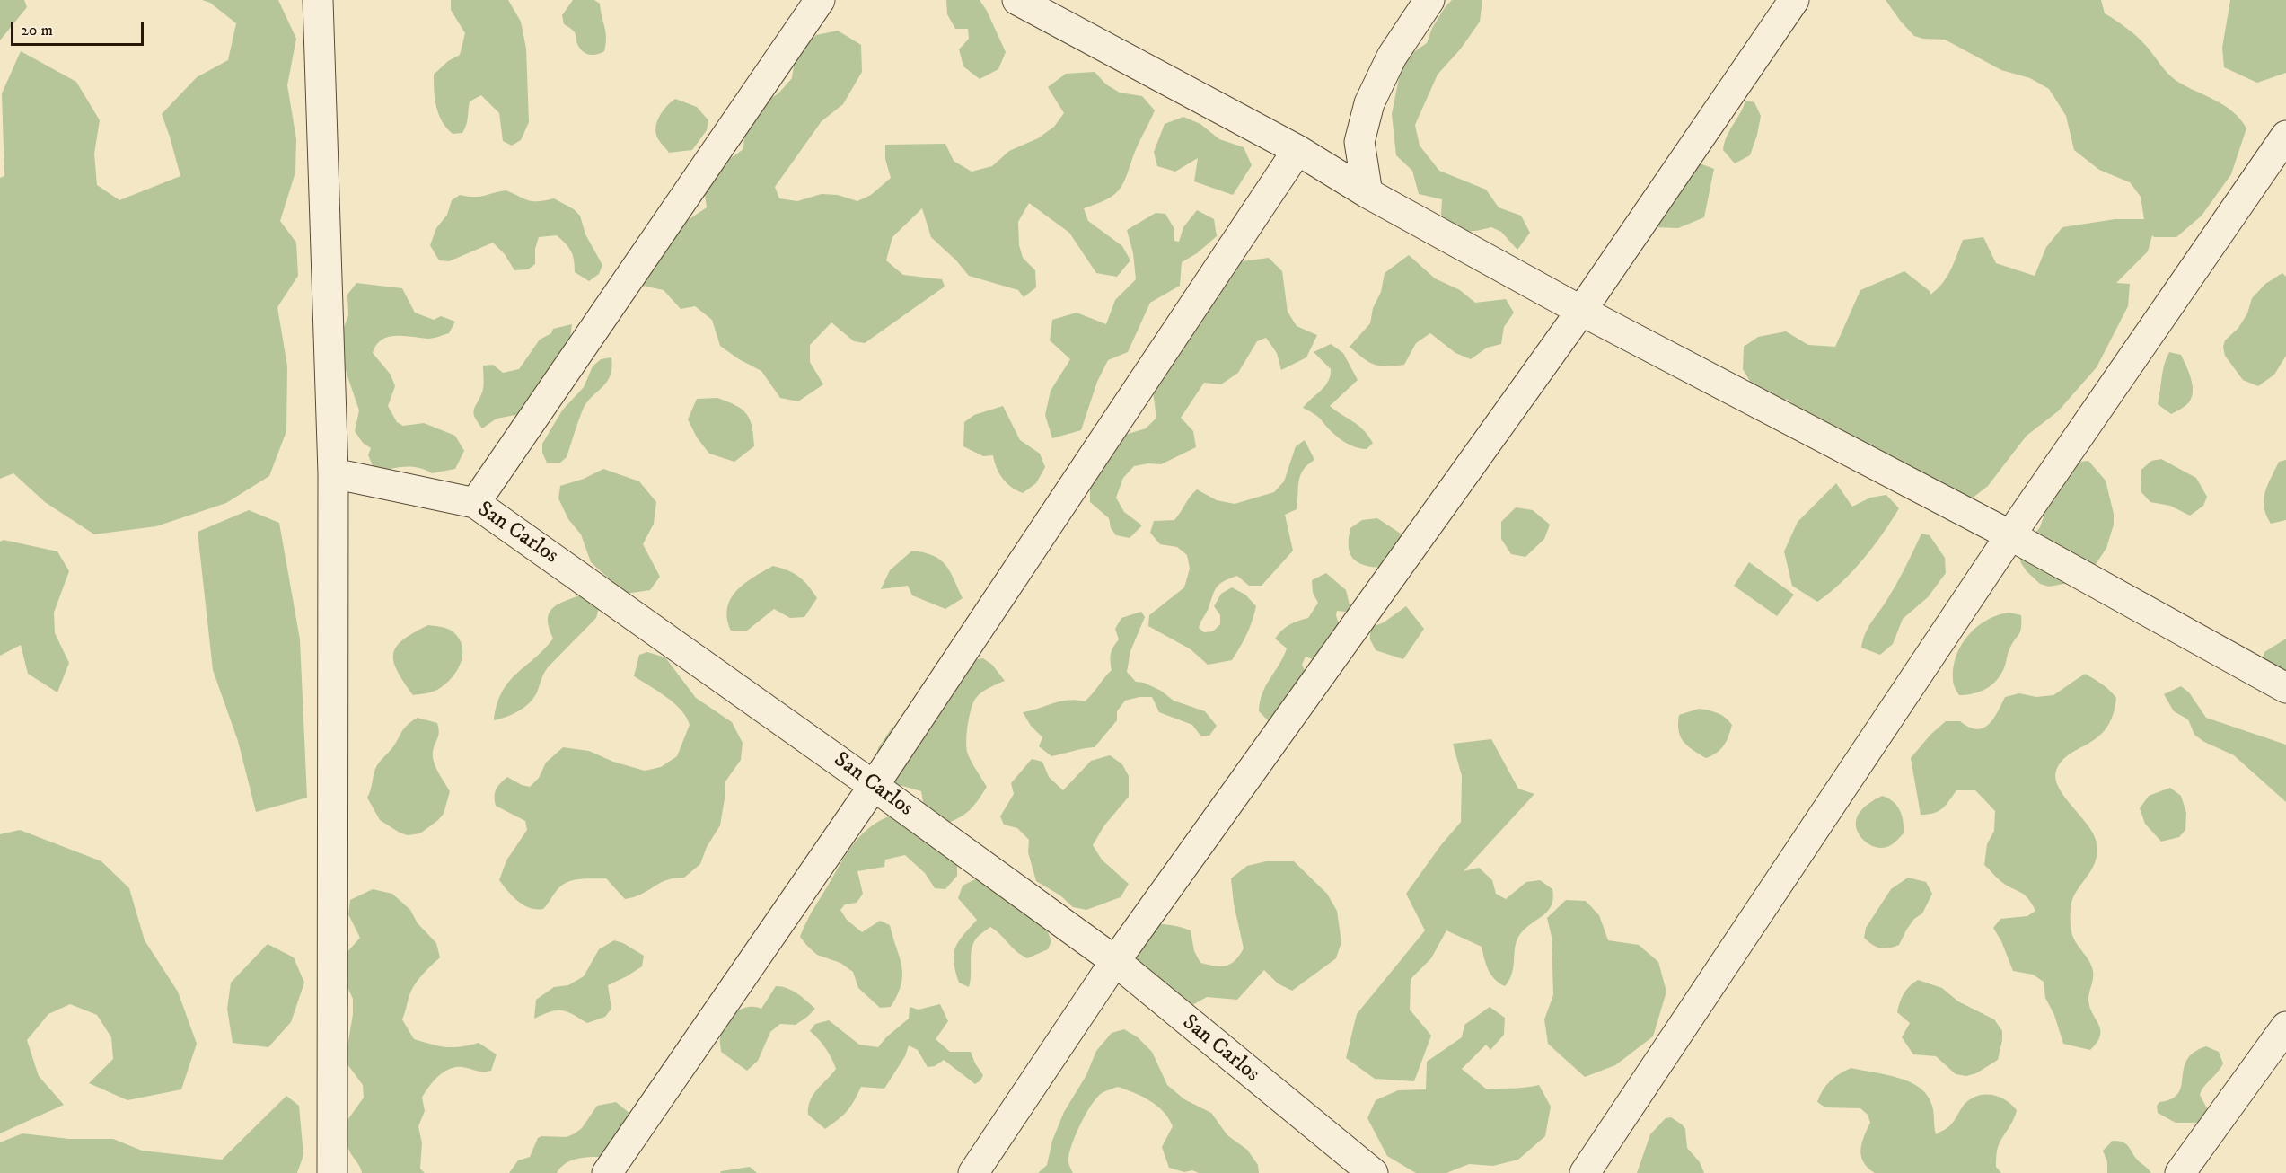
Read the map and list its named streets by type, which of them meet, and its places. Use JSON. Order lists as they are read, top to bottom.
{
  "streets": {
    "street": ["San Carlos"]
  },
  "scale_bar": "20 m"
}
